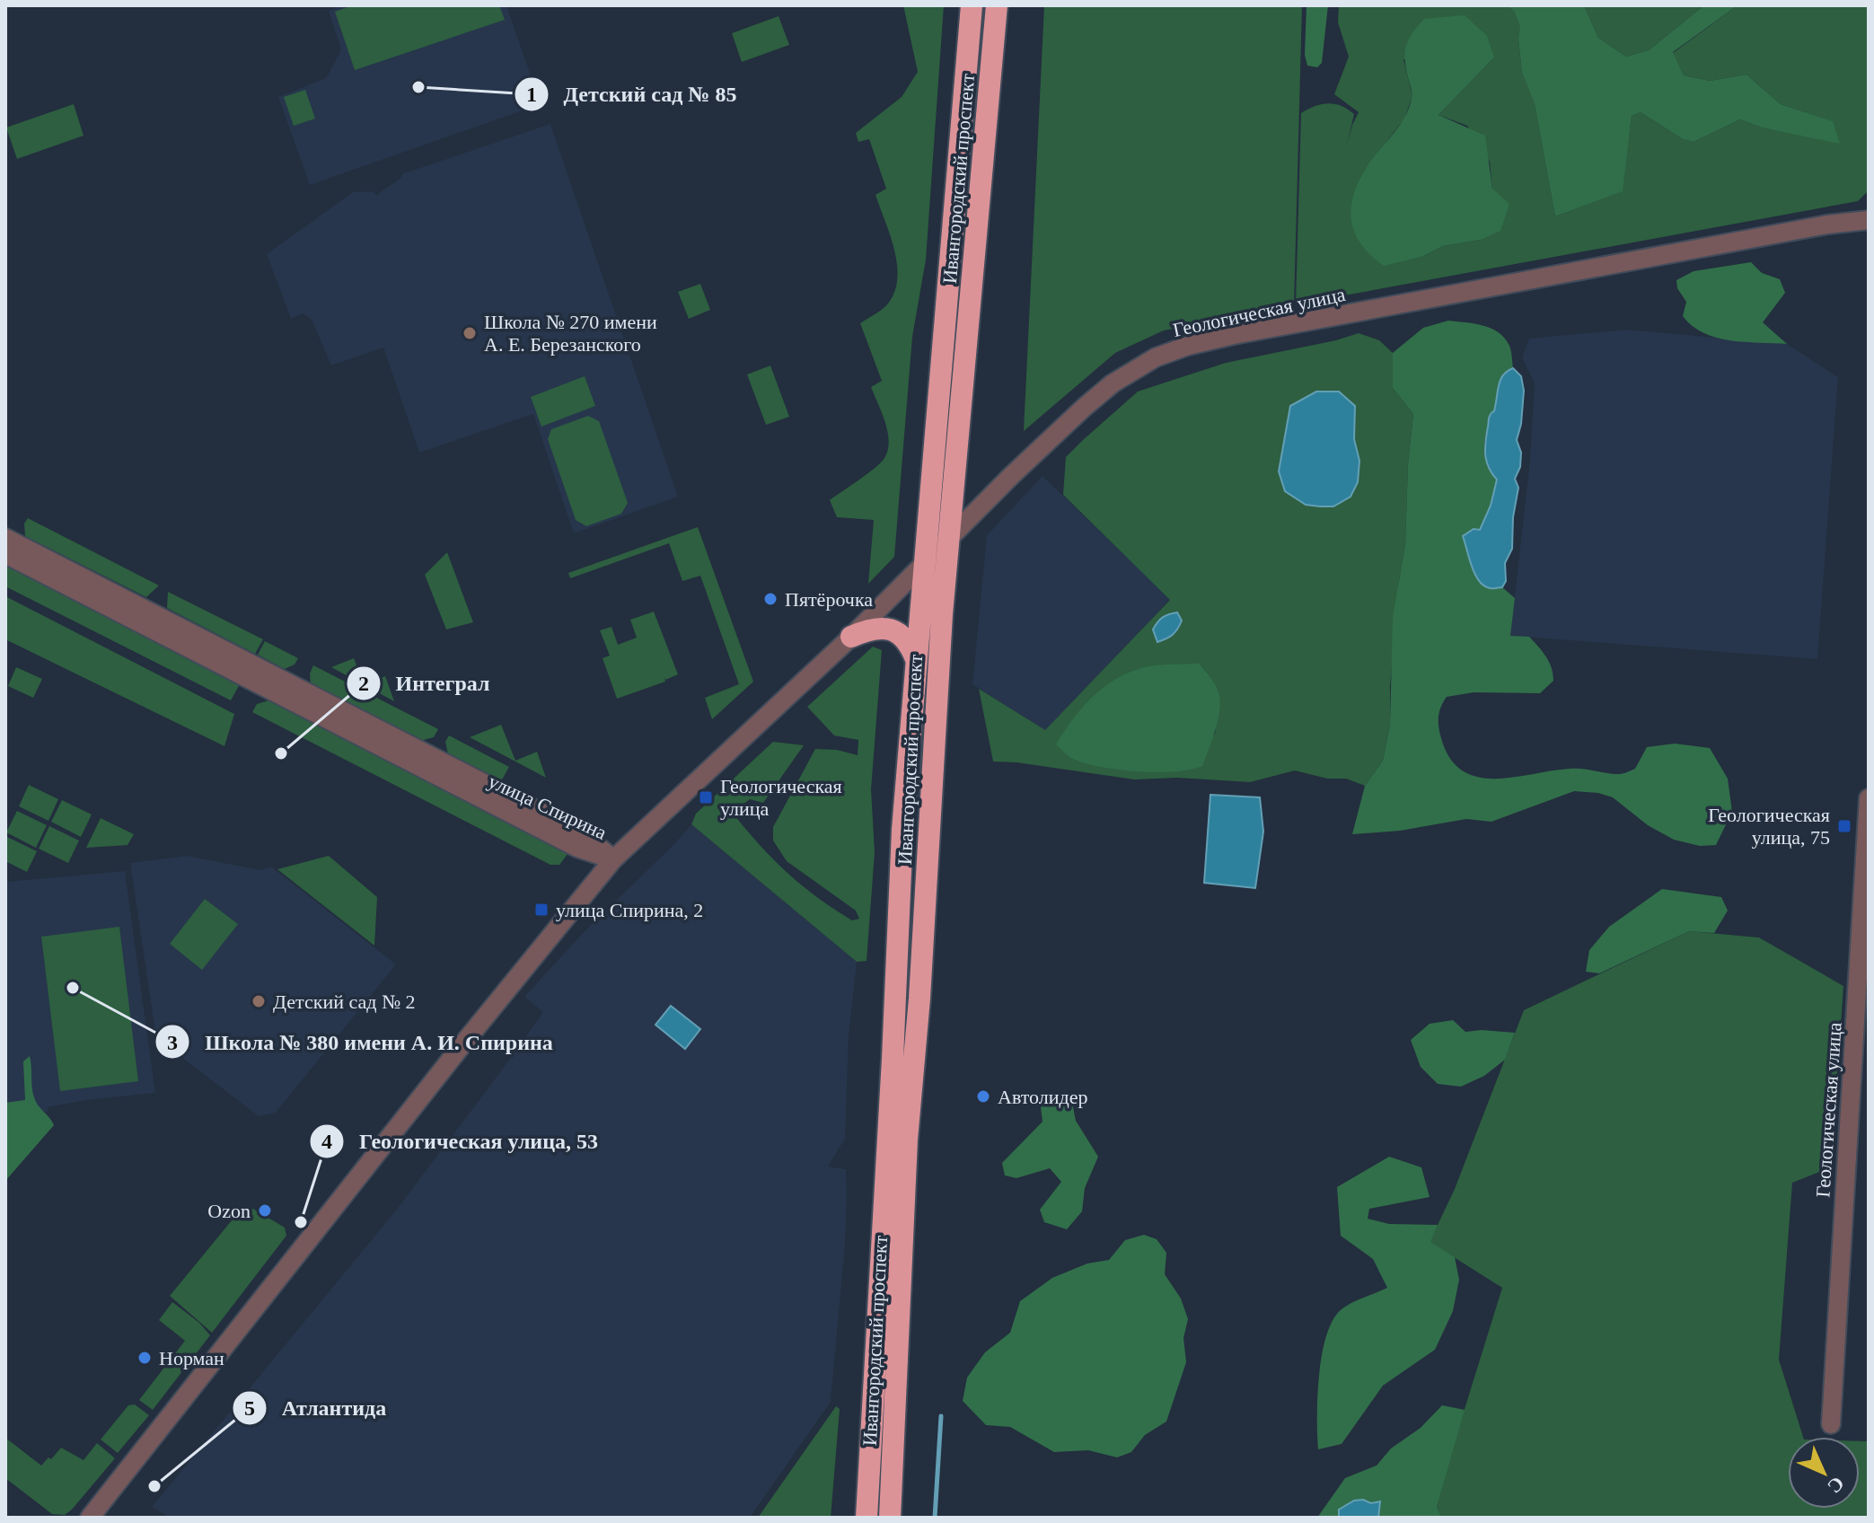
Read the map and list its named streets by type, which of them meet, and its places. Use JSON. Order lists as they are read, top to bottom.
{
  "streets": {
    "highway": ["Ивангородский проспект"],
    "street": ["Геологическая улица", "улица Спирина"]
  },
  "crossings": [
    ["Ивангородский проспект", "Геологическая улица"],
    ["Геологическая улица", "улица Спирина"]
  ],
  "places": {
    "other": [
      "Детский сад № 85",
      "Школа № 270 имени А. Е. Березанского",
      "Пятёрочка",
      "Интеграл",
      "Школа № 380 имени А. И. Спирина",
      "Детский сад № 2",
      "Автолидер",
      "Ozon",
      "Геологическая улица, 53",
      "Норман",
      "Атлантида"
    ],
    "transit": ["Геологическая улица", "Геологическая улица, 75", "улица Спирина, 2"]
  },
  "north": "bottom right"
}
